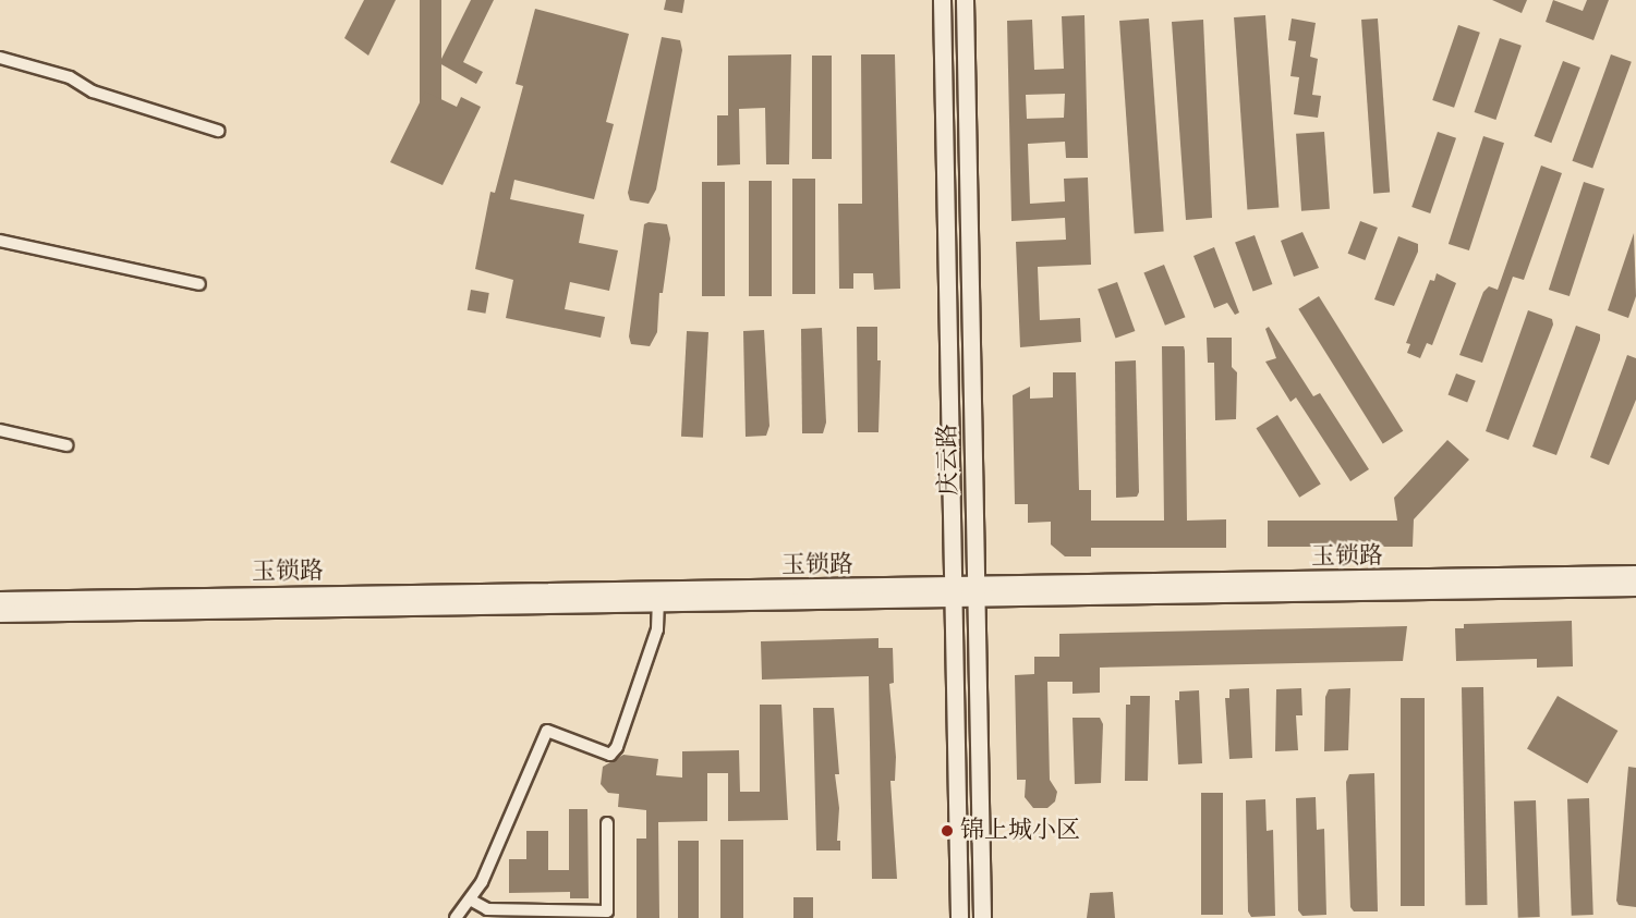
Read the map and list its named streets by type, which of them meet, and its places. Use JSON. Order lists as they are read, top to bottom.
{
  "streets": {
    "main road": ["庆云路"],
    "street": ["玉锁路"]
  },
  "crossings": [
    ["庆云路", "玉锁路"]
  ],
  "places": ["锦上城小区"]
}
